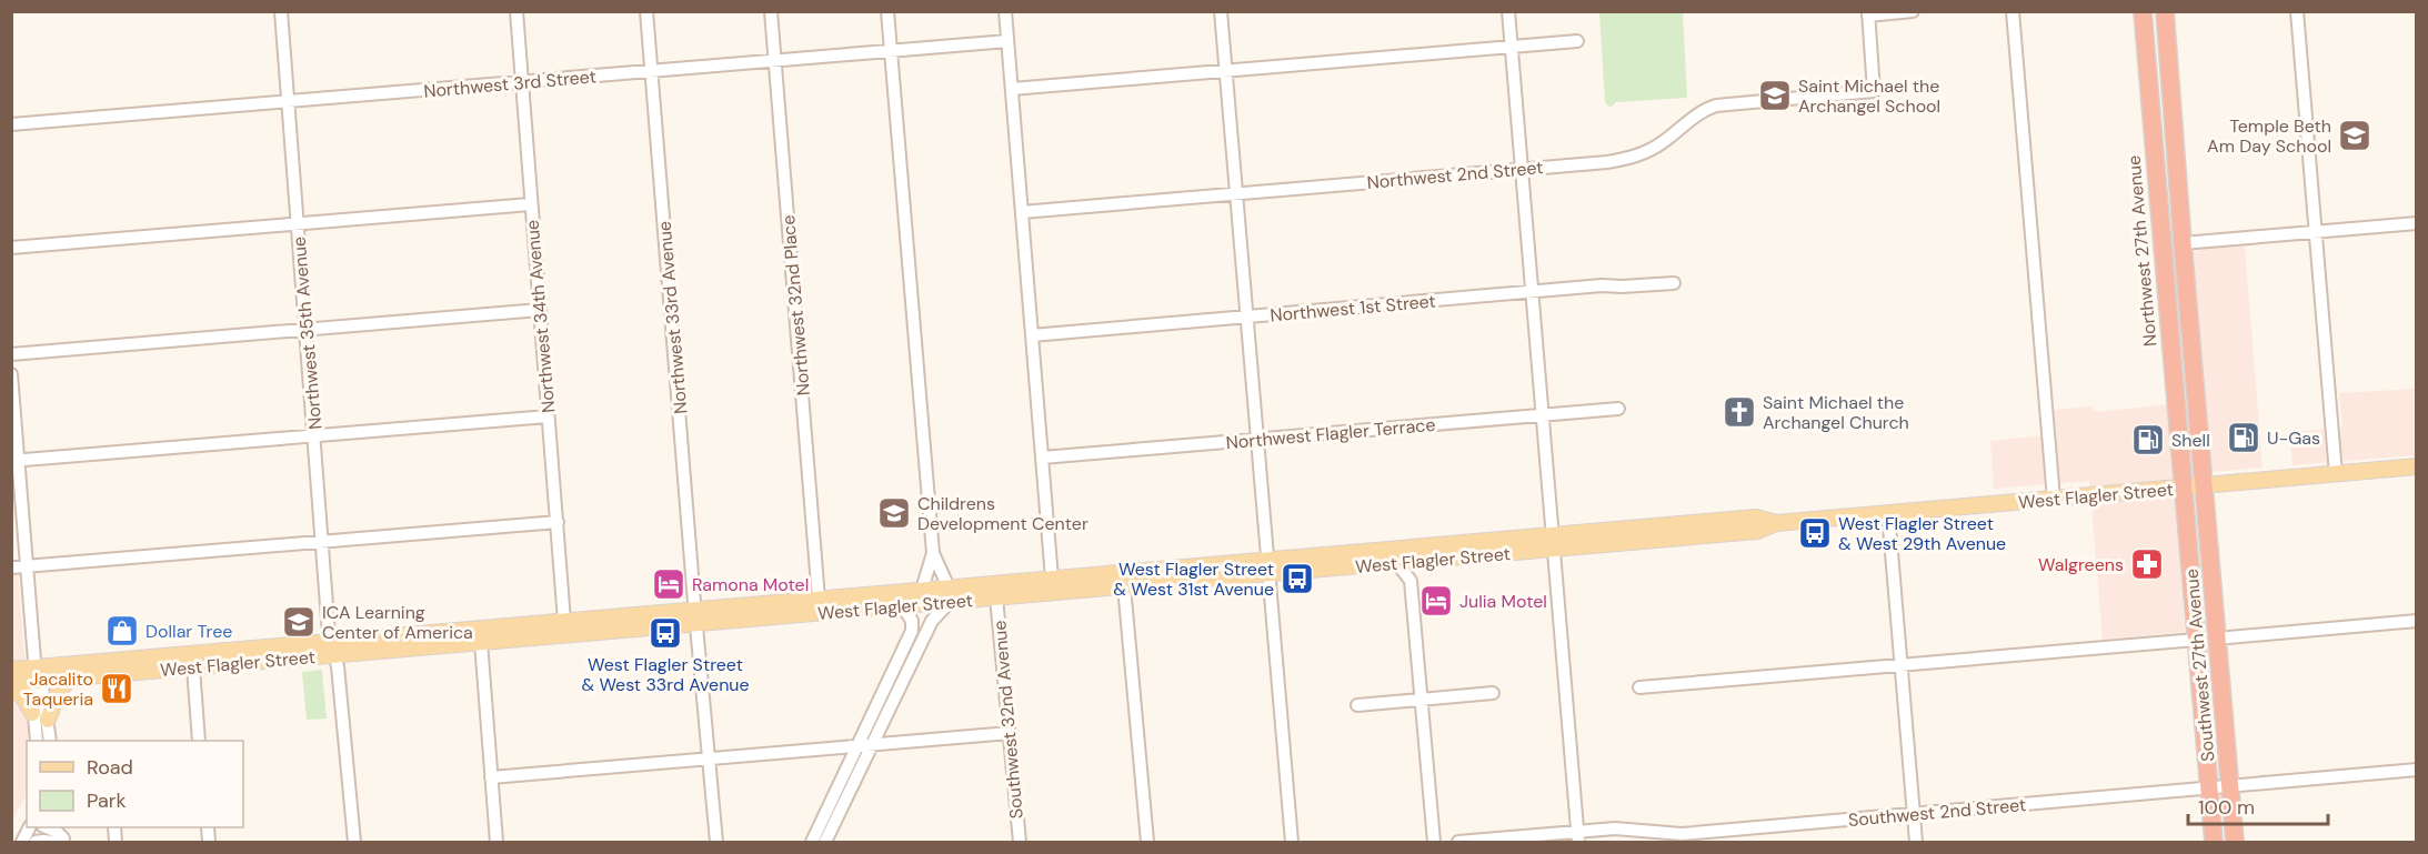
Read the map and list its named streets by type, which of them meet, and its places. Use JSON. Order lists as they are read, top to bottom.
{
  "streets": {
    "highway": ["Northwest 27th Avenue", "Southwest 27th Avenue"],
    "main road": ["West Flagler Street"],
    "street": [
      "Northwest 3rd Street",
      "Northwest 2nd Street",
      "Northwest 32nd Place",
      "Northwest 1st Street",
      "Northwest 34th Avenue",
      "Northwest 33rd Avenue",
      "Northwest 35th Avenue",
      "Northwest Flagler Terrace",
      "Southwest 32nd Avenue",
      "Southwest 2nd Street"
    ]
  },
  "crossings": [
    ["Northwest 3rd Street", "Northwest 32nd Place"],
    ["Northwest 3rd Street", "Northwest 34th Avenue"],
    ["Northwest 3rd Street", "Northwest 33rd Avenue"],
    ["Northwest 3rd Street", "Northwest 35th Avenue"],
    ["Northwest 27th Avenue", "West Flagler Street"],
    ["Northwest 27th Avenue", "Southwest 27th Avenue"],
    ["Northwest 32nd Place", "West Flagler Street"],
    ["Northwest 34th Avenue", "West Flagler Street"],
    ["Northwest 33rd Avenue", "West Flagler Street"],
    ["Northwest 35th Avenue", "West Flagler Street"],
    ["West Flagler Street", "Southwest 27th Avenue"],
    ["West Flagler Street", "Southwest 32nd Avenue"],
    ["Southwest 27th Avenue", "Southwest 2nd Street"]
  ],
  "places": {
    "school or university": [
      "Saint Michael the Archangel School",
      "Temple Beth Am Day School",
      "Childrens Development Center",
      "ICA Learning Center of America"
    ],
    "church": ["Saint Michael the Archangel Church"],
    "fuel station": ["U-Gas", "Shell"],
    "bus stop": ["West Flagler Street & West 29th Avenue", "West Flagler Street & West 31st Avenue", "West Flagler Street & West 33rd Avenue"],
    "pharmacy": ["Walgreens"],
    "hotel": ["Ramona Motel", "Julia Motel"],
    "shop": ["Dollar Tree"],
    "restaurant": ["Jacalito Taqueria"]
  },
  "legend": ["Road", "Park"],
  "scale_bar": "100 m"
}
